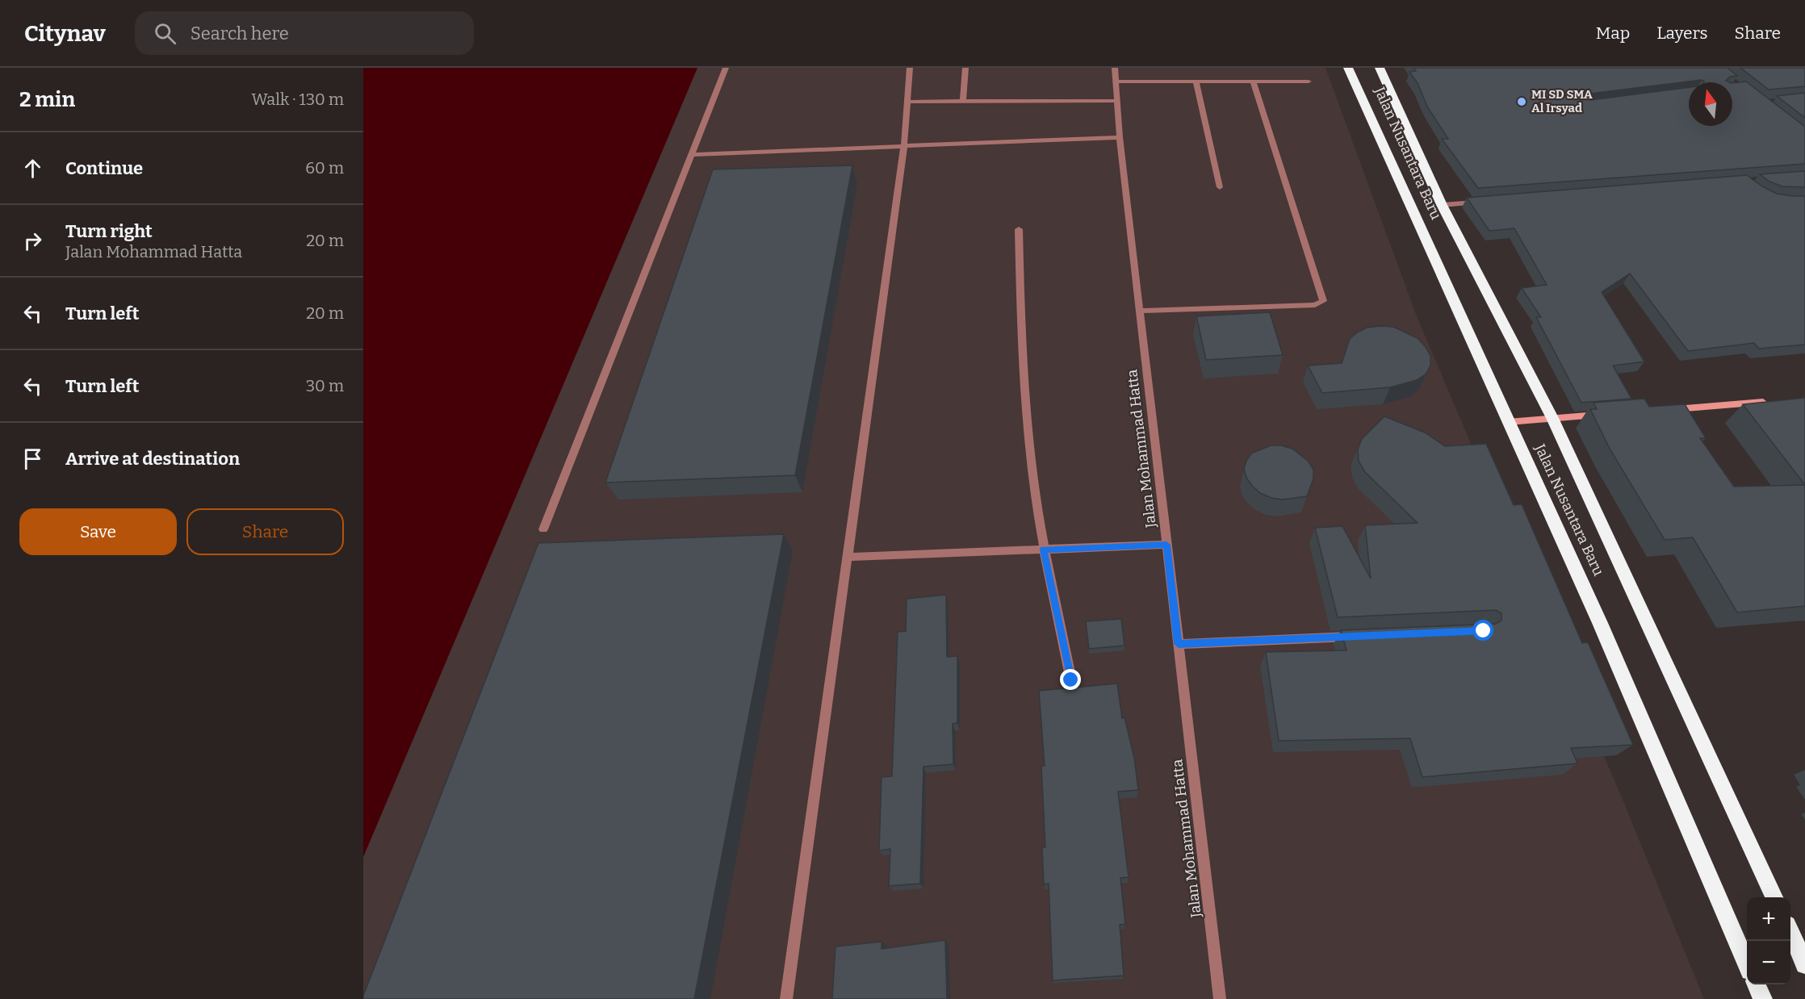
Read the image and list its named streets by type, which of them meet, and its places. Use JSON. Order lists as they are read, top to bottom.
{
  "streets": {
    "highway": ["Jalan Nusantara Baru"],
    "street": ["Jalan Mohammad Hatta"]
  },
  "places": ["MI SD SMA Al Irsyad"],
  "north": "top",
  "page": {
    "header": "Citynav",
    "search": "Search here",
    "nav": ["Map", "Layers", "Share"],
    "heading": ["2 min", "Walk · 130 m"],
    "list": [
      ["Continue", "60 m"],
      ["Turn right", "Jalan Mohammad Hatta", "20 m"],
      ["Turn left", "20 m"],
      ["Turn left", "30 m"],
      "Arrive at destination"
    ],
    "buttons": ["Save", "Share"],
    "map_buttons": ["+", "−"]
  }
}
